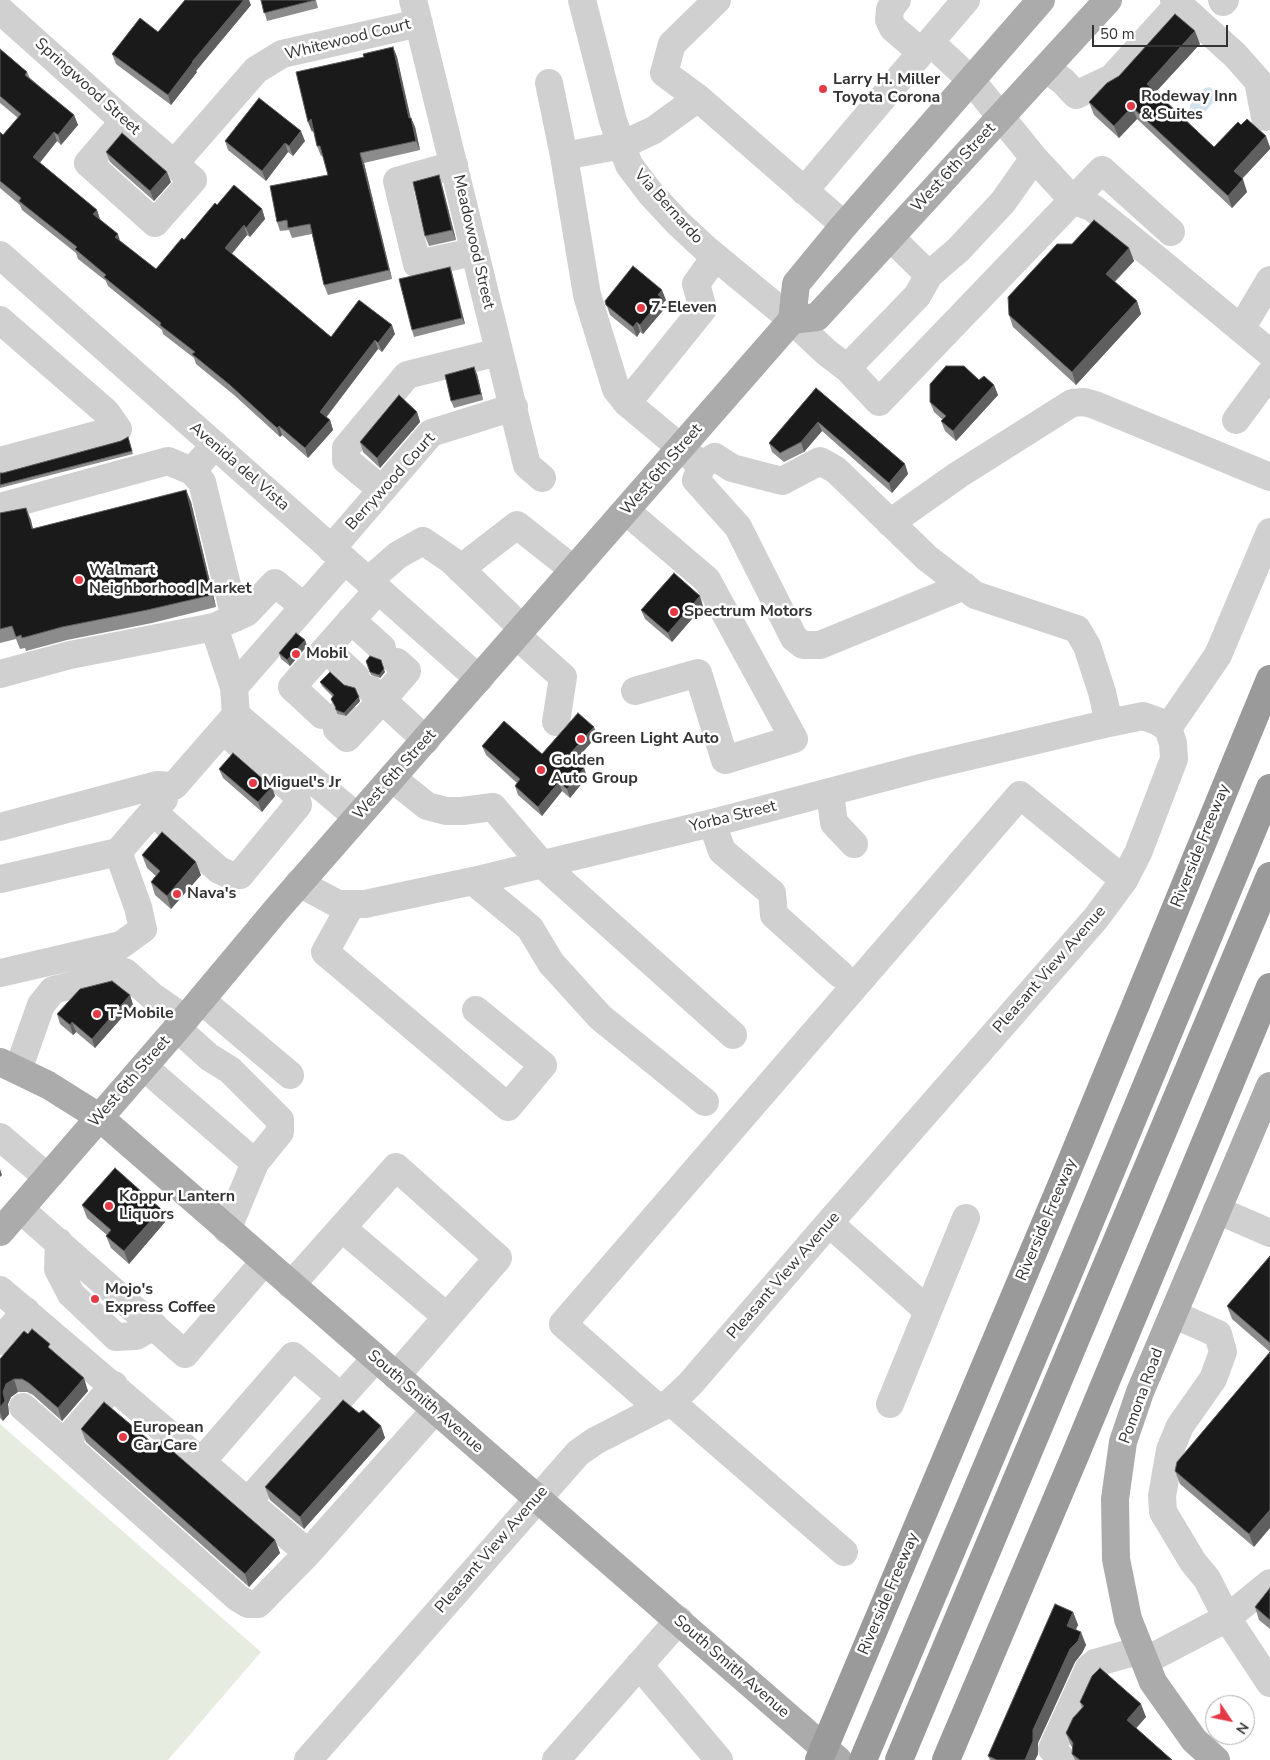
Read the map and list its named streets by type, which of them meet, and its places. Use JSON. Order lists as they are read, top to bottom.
{
  "streets": {
    "highway": ["Riverside Freeway"],
    "main road": ["West 6th Street", "Pomona Road", "South Smith Avenue"],
    "street": [
      "Whitewood Court",
      "Springwood Street",
      "Via Bernardo",
      "Meadowood Street",
      "Avenida del Vista",
      "Berrywood Court",
      "Yorba Street",
      "Pleasant View Avenue"
    ]
  },
  "crossings": [
    ["Whitewood Court", "Springwood Street"],
    ["Whitewood Court", "Meadowood Street"],
    ["West 6th Street", "Via Bernardo"],
    ["West 6th Street", "Avenida del Vista"],
    ["West 6th Street", "Yorba Street"],
    ["West 6th Street", "South Smith Avenue"],
    ["Meadowood Street", "Berrywood Court"],
    ["Avenida del Vista", "Berrywood Court"],
    ["Yorba Street", "Pleasant View Avenue"],
    ["Pleasant View Avenue", "South Smith Avenue"]
  ],
  "places": [
    "Larry H. Miller Toyota Corona",
    "Rodeway Inn & Suites",
    "7-Eleven",
    "Walmart Neighborhood Market",
    "Spectrum Motors",
    "Mobil",
    "Green Light Auto",
    "Golden Auto Group",
    "Miguel's Jr",
    "Nava's",
    "T-Mobile",
    "Koppur Lantern Liquors",
    "Mojo's Express Coffee",
    "European Car Care"
  ],
  "scale_bar": "50 m",
  "north": "bottom right"
}
